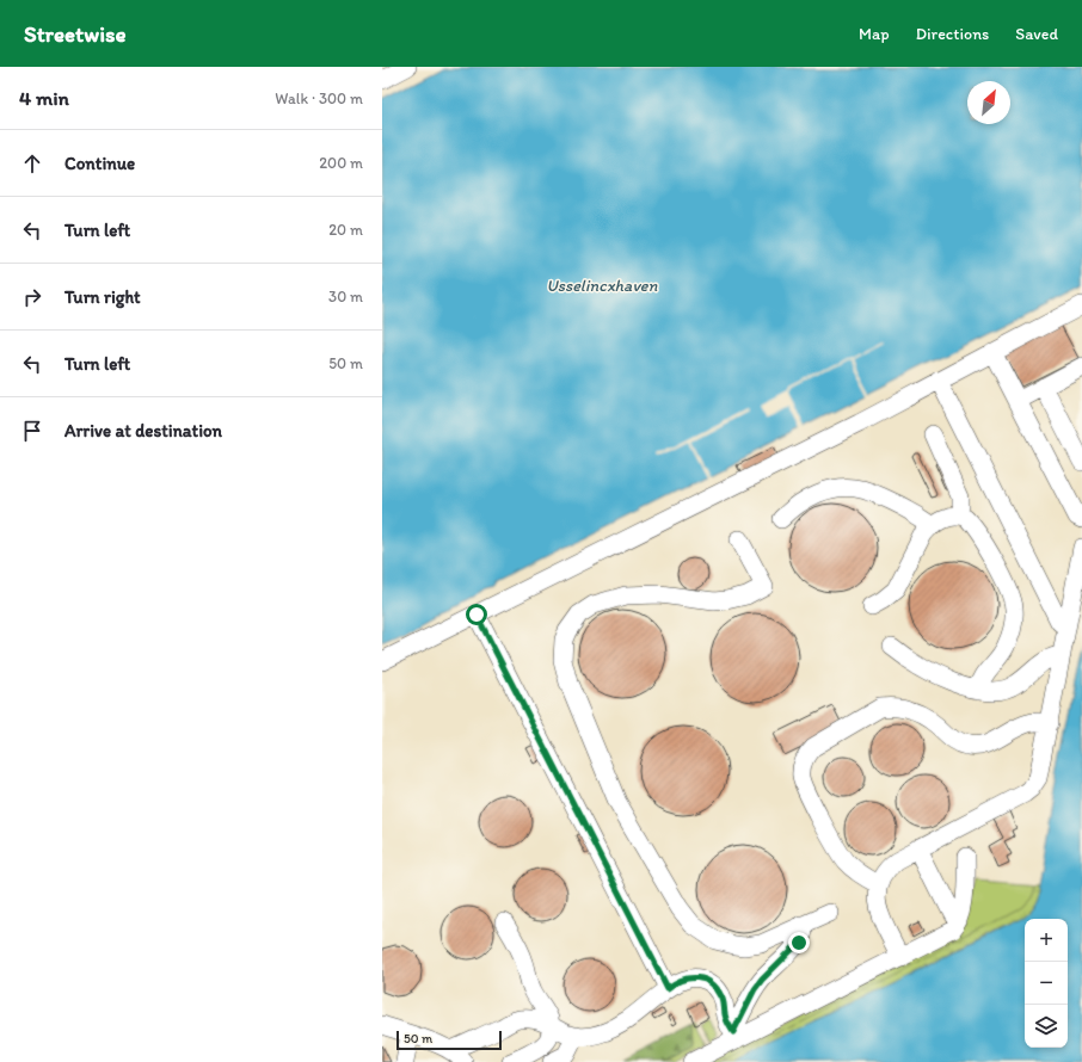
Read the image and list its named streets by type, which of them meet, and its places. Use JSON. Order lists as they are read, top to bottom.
{
  "water": ["Usselincxhaven"],
  "scale_bar": "50 m",
  "north": "top right",
  "page": {
    "header": "Streetwise",
    "nav": ["Map", "Directions", "Saved"],
    "heading": ["4 min", "Walk · 300 m"],
    "list": [
      ["Continue", "200 m"],
      ["Turn left", "20 m"],
      ["Turn right", "30 m"],
      ["Turn left", "50 m"],
      "Arrive at destination"
    ],
    "map_buttons": ["+", "−"],
    "scale": "50 m"
  }
}
